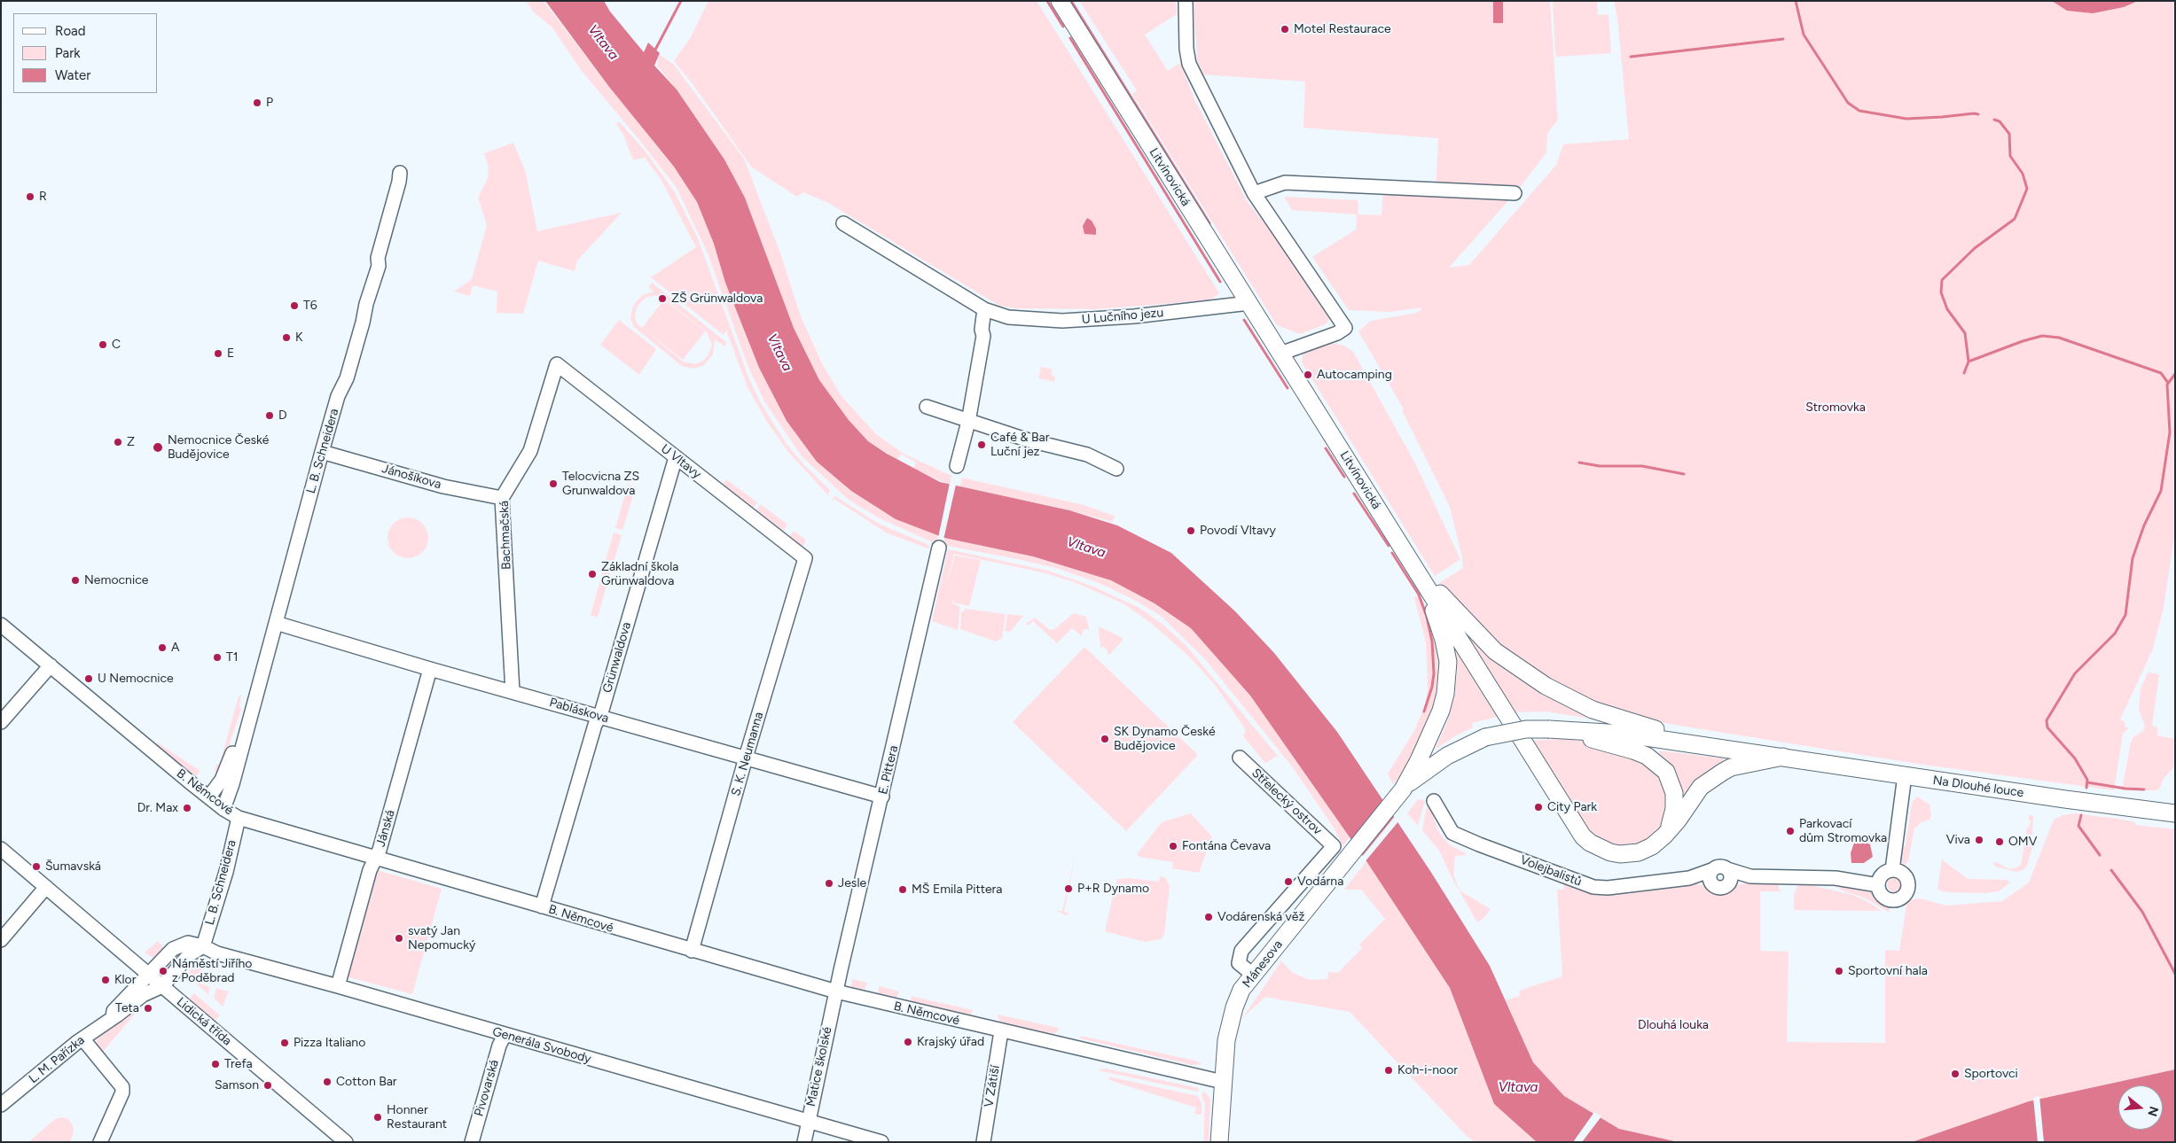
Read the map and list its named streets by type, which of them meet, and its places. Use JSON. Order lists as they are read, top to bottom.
{
  "streets": {
    "main road": ["Litvínovická", "Na Dlouhé louce", "Mánesova"],
    "street": [
      "U Lučního jezu",
      "L. B. Schneidera",
      "U Vltavy",
      "Jánošíkova",
      "Bachmačská",
      "Grünwaldova",
      "Pabláskova",
      "S. K. Neumanna",
      "E. Pittera",
      "B. Němcové",
      "Střelecký ostrov",
      "Jánská",
      "Volejbalistů",
      "Lidická třída",
      "Generála Svobody",
      "L. M. Pařízka",
      "Matice školské",
      "V Zátiší",
      "Pivovarská"
    ]
  },
  "crossings": [
    ["Litvínovická", "U Lučního jezu"],
    ["L. B. Schneidera", "Jánošíkova"],
    ["L. B. Schneidera", "Pabláskova"],
    ["L. B. Schneidera", "B. Němcové"],
    ["L. B. Schneidera", "Generála Svobody"],
    ["U Vltavy", "Bachmačská"],
    ["U Vltavy", "Grünwaldova"],
    ["U Vltavy", "S. K. Neumanna"],
    ["Jánošíkova", "Bachmačská"],
    ["Bachmačská", "Pabláskova"],
    ["Grünwaldova", "Pabláskova"],
    ["Grünwaldova", "B. Němcové"],
    ["Pabláskova", "S. K. Neumanna"],
    ["Pabláskova", "E. Pittera"],
    ["Pabláskova", "Jánská"],
    ["S. K. Neumanna", "B. Němcové"],
    ["E. Pittera", "B. Němcové"],
    ["E. Pittera", "Matice školské"],
    ["B. Němcové", "Jánská"],
    ["B. Němcové", "Mánesova"],
    ["B. Němcové", "Matice školské"],
    ["B. Němcové", "V Zátiší"],
    ["Střelecký ostrov", "Mánesova"],
    ["Jánská", "Generála Svobody"],
    ["Lidická třída", "L. M. Pařízka"],
    ["Generála Svobody", "Matice školské"],
    ["Generála Svobody", "Pivovarská"]
  ],
  "water": ["Vltava"],
  "parks": ["Stromovka", "Dlouhá louka"],
  "places": [
    "Motel Restaurace",
    "P",
    "R",
    "ZŠ Grünwaldova",
    "T6",
    "K",
    "C",
    "E",
    "Autocamping",
    "D",
    "Z",
    "Café & Bar Luční jez",
    "Nemocnice České Budějovice",
    "Telocvicna ZS Grunwaldova",
    "Povodí Vltavy",
    "Základní škola Grünwaldova",
    "Nemocnice",
    "A",
    "T1",
    "U Nemocnice",
    "SK Dynamo České Budějovice",
    "City Park",
    "Dr. Max",
    "Parkovací dům Stromovka",
    "Viva",
    "OMV",
    "Fontána Čevava",
    "Šumavská",
    "Vodárna",
    "Jesle",
    "P+R Dynamo",
    "MŠ Emila Pittera",
    "Vodárenská věž",
    "svatý Jan Nepomucký",
    "Náměstí Jiřího z Poděbrad",
    "Sportovní hala",
    "Klor",
    "Teta",
    "Krajský úřad",
    "Pizza Italiano",
    "Trefa",
    "Koh-i-noor",
    "Sportovci",
    "Cotton Bar",
    "Samson",
    "Honner Restaurant"
  ],
  "legend": ["Road", "Park", "Water"],
  "north": "right"
}
